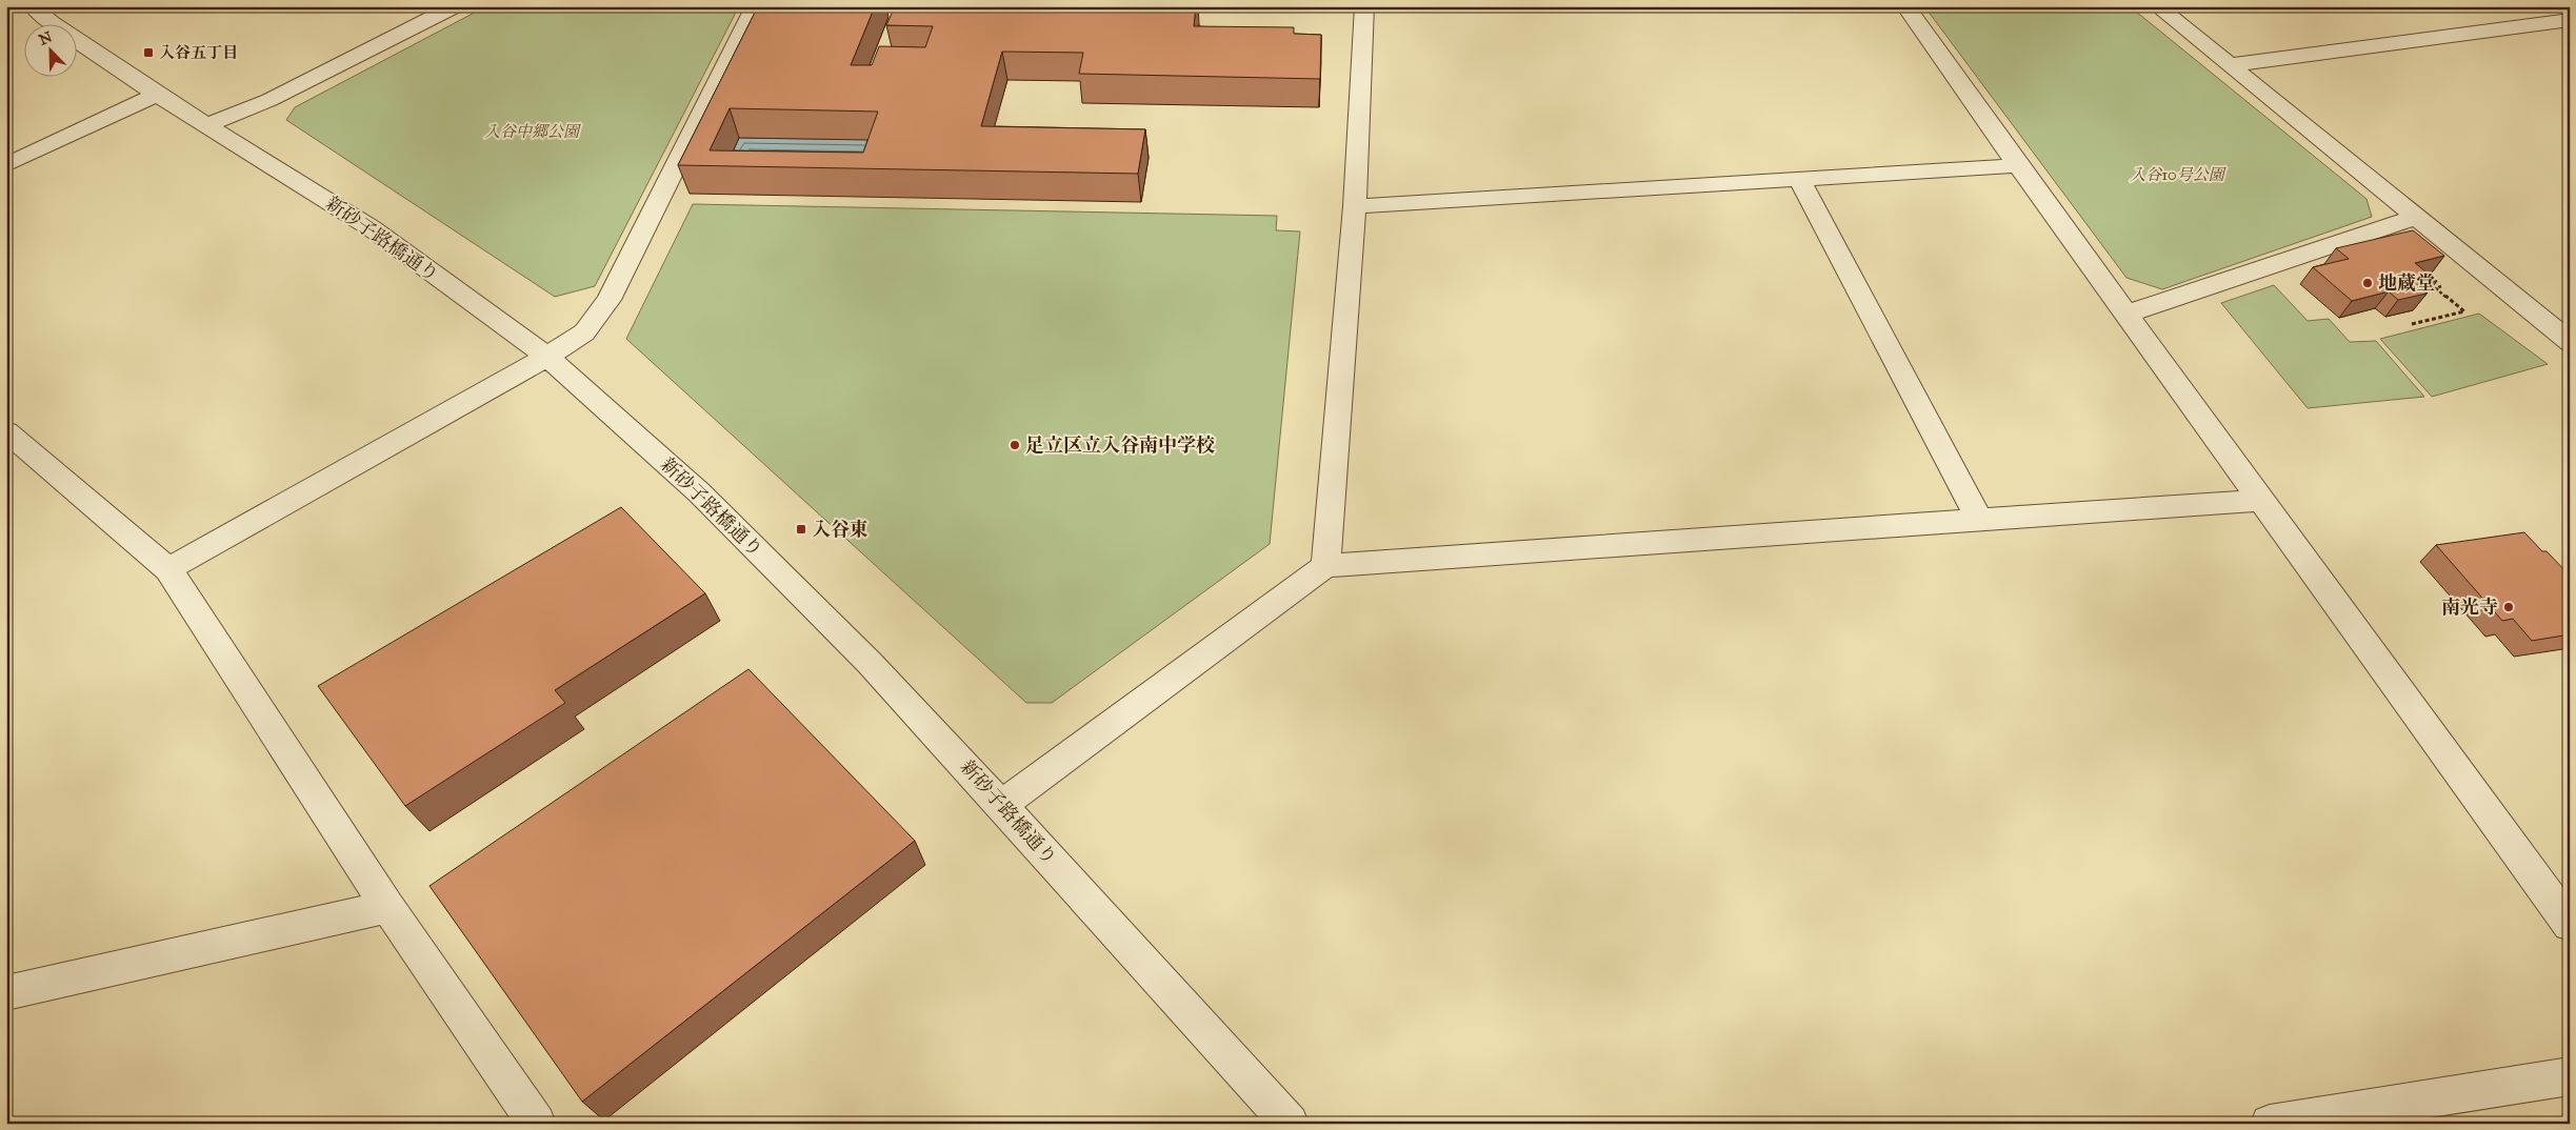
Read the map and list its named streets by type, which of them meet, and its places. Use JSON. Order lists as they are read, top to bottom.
{
  "streets": {
    "street": ["新砂子路橋通り"]
  },
  "parks": ["入谷中郷公園", "入谷10号公園"],
  "places": {
    "transit": ["入谷五丁目", "入谷東"],
    "other": ["地蔵堂", "足立区立入谷南中学校", "南光寺"]
  },
  "north": "top left"
}
